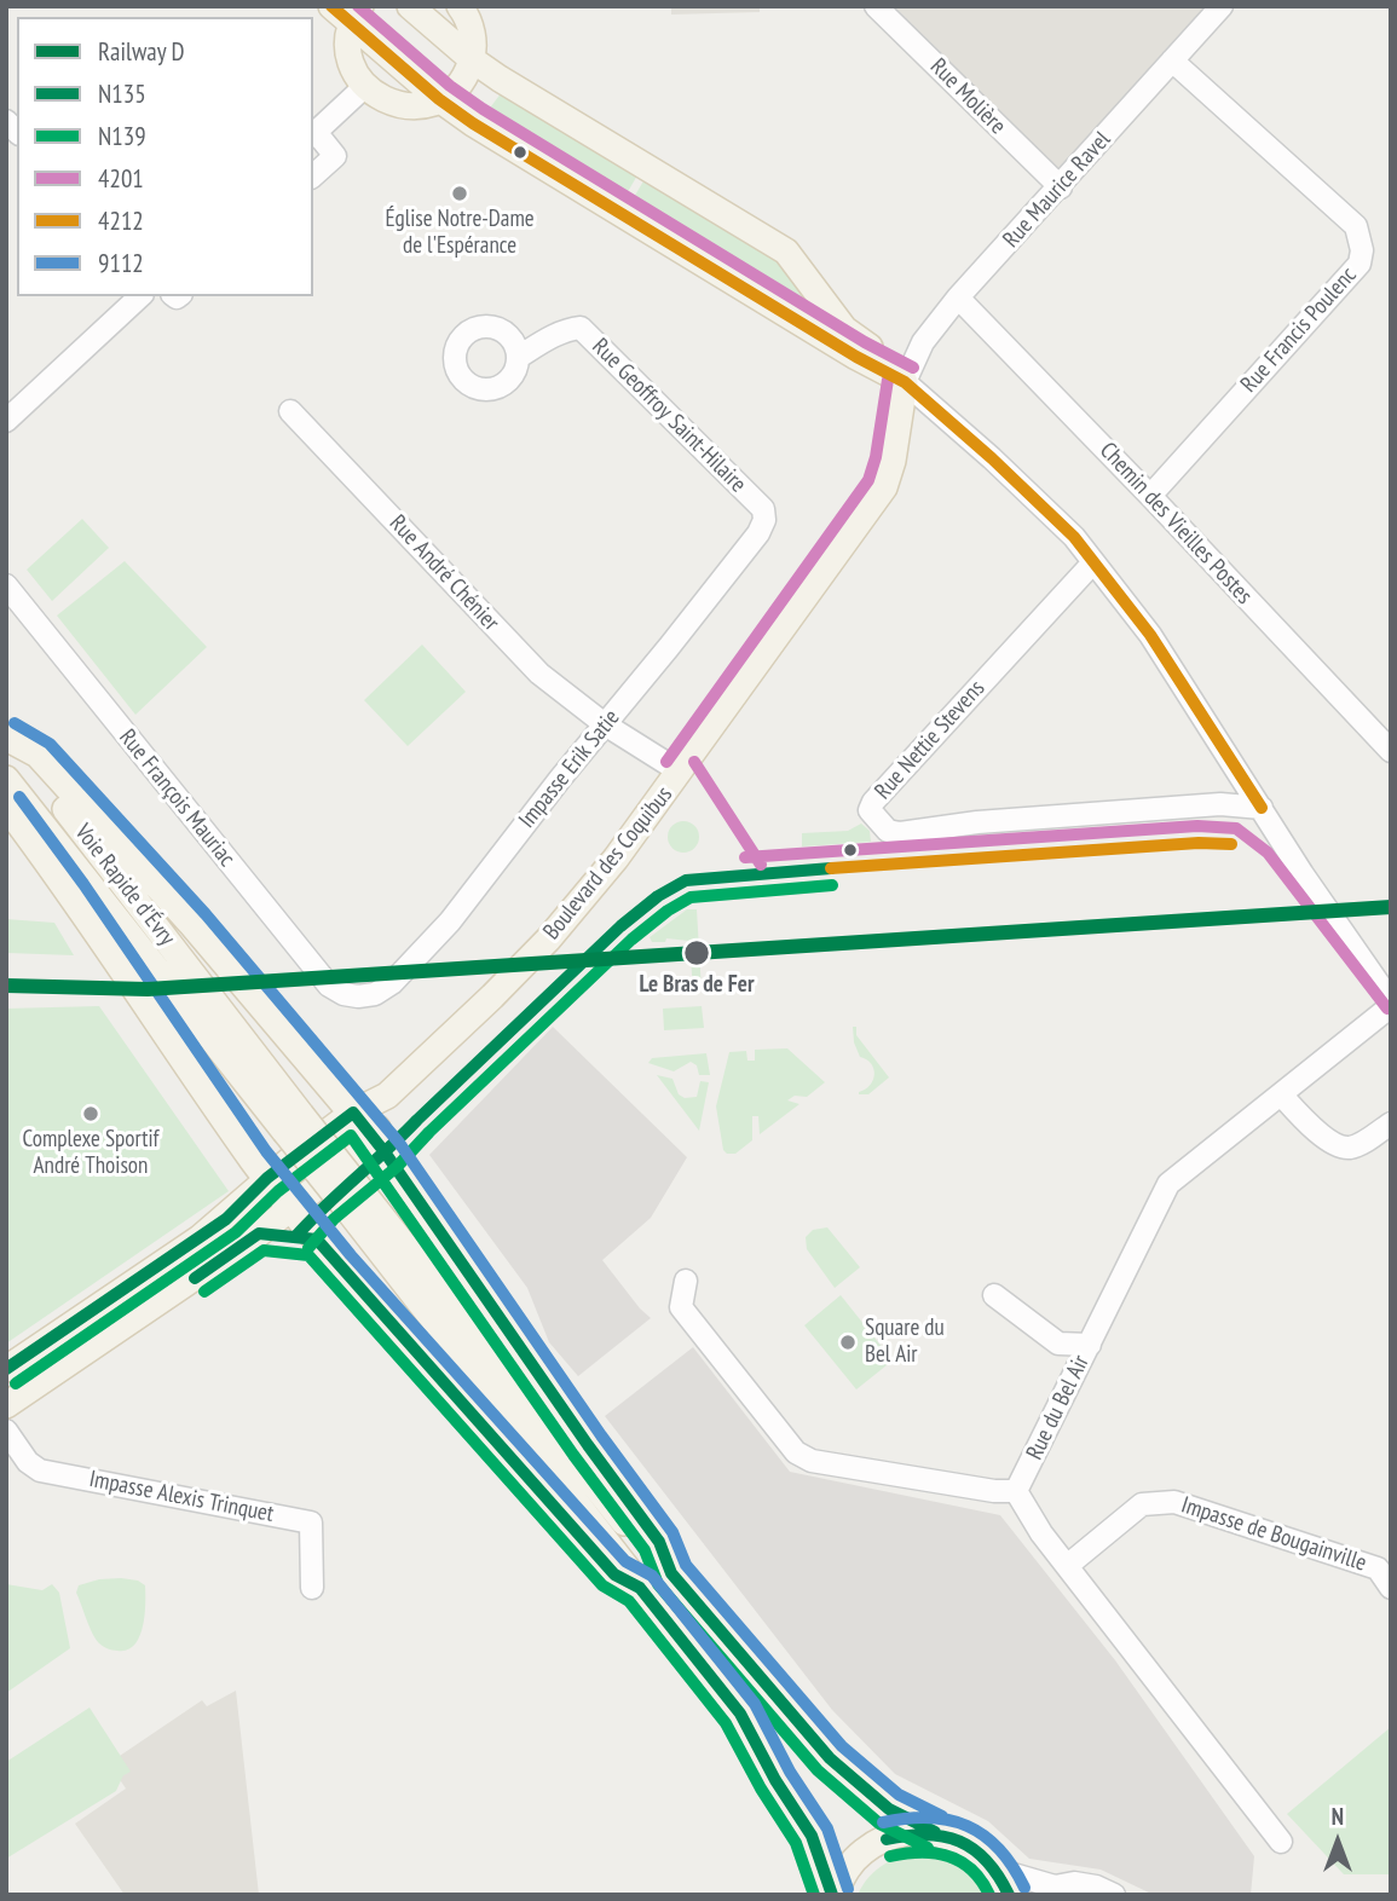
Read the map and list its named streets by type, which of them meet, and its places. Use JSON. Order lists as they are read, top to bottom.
{
  "streets": {
    "main road": ["Boulevard des Coquibus", "Voie Rapide d'Évry"],
    "street": [
      "Rue Molière",
      "Rue Maurice Ravel",
      "Rue Francis Poulenc",
      "Rue Geoffroy Saint-Hilaire",
      "Chemin des Vieilles Postes",
      "Rue André Chénier",
      "Rue Nettie Stevens",
      "Impasse Erik Satie",
      "Rue François Mauriac",
      "Rue du Bel Air",
      "Impasse Alexis Trinquet",
      "Impasse de Bougainville"
    ]
  },
  "crossings": [
    ["Rue Molière", "Rue Maurice Ravel"],
    ["Rue Maurice Ravel", "Rue Francis Poulenc"],
    ["Rue Maurice Ravel", "Chemin des Vieilles Postes"],
    ["Rue Maurice Ravel", "Boulevard des Coquibus"],
    ["Rue Francis Poulenc", "Chemin des Vieilles Postes"],
    ["Rue Geoffroy Saint-Hilaire", "Impasse Erik Satie"],
    ["Rue André Chénier", "Impasse Erik Satie"],
    ["Rue André Chénier", "Boulevard des Coquibus"],
    ["Impasse Erik Satie", "Rue François Mauriac"]
  ],
  "places": [
    "Église Notre-Dame de l'Espérance",
    "Le Bras de Fer",
    "Complexe Sportif André Thoison",
    "Square du Bel Air"
  ],
  "lines": [
    "transit line 4201",
    "transit line 4212",
    "transit line 9112",
    "transit line N135",
    "transit line N139",
    "rail line D"
  ],
  "legend": [
    "Railway D",
    "N135",
    "N139",
    "4201",
    "4212",
    "9112"
  ],
  "north": "top"
}
